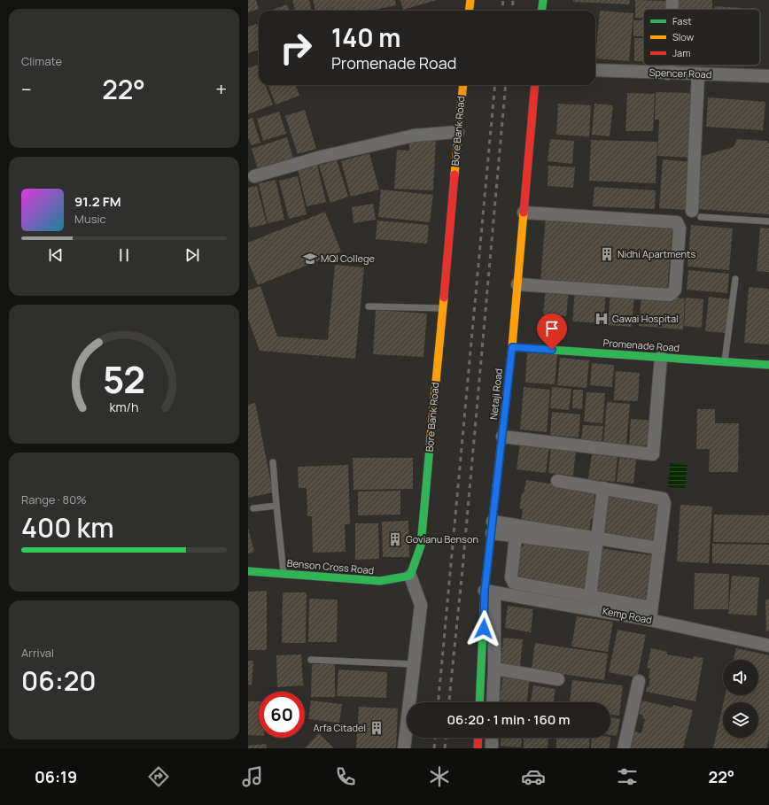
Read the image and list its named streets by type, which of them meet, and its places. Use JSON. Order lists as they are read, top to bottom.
{
  "streets": {
    "street": [
      "Spencer Road",
      "Bore Bank Road",
      "Promenade Road",
      "Netaji Road",
      "Benson Cross Road",
      "Kemp Road"
    ]
  },
  "crossings": [
    ["Bore Bank Road", "Benson Cross Road"],
    ["Promenade Road", "Netaji Road"],
    ["Netaji Road", "Kemp Road"]
  ],
  "places": {
    "building": ["Nidhi Apartments", "Govianu Benson", "Arfa Citadel"],
    "school or university": ["MQI College"],
    "hospital": ["Gawai Hospital"]
  },
  "legend": ["Fast", "Slow", "Jam"],
  "page": {
    "tile": [
      "Climate",
      ["Range · 80%", "400 km"],
      ["Arrival", "06:20"]
    ],
    "turn": ["140 m", "Promenade Road"],
    "heat": ["−", "22°", "+"],
    "song": ["91.2 FM", "Music"],
    "limit": "60",
    "trip": "06:20 · 1 min · 160 m",
    "tabs": ["06:19", "22°"],
    "gauge": ["52", "km/h"]
  }
}
